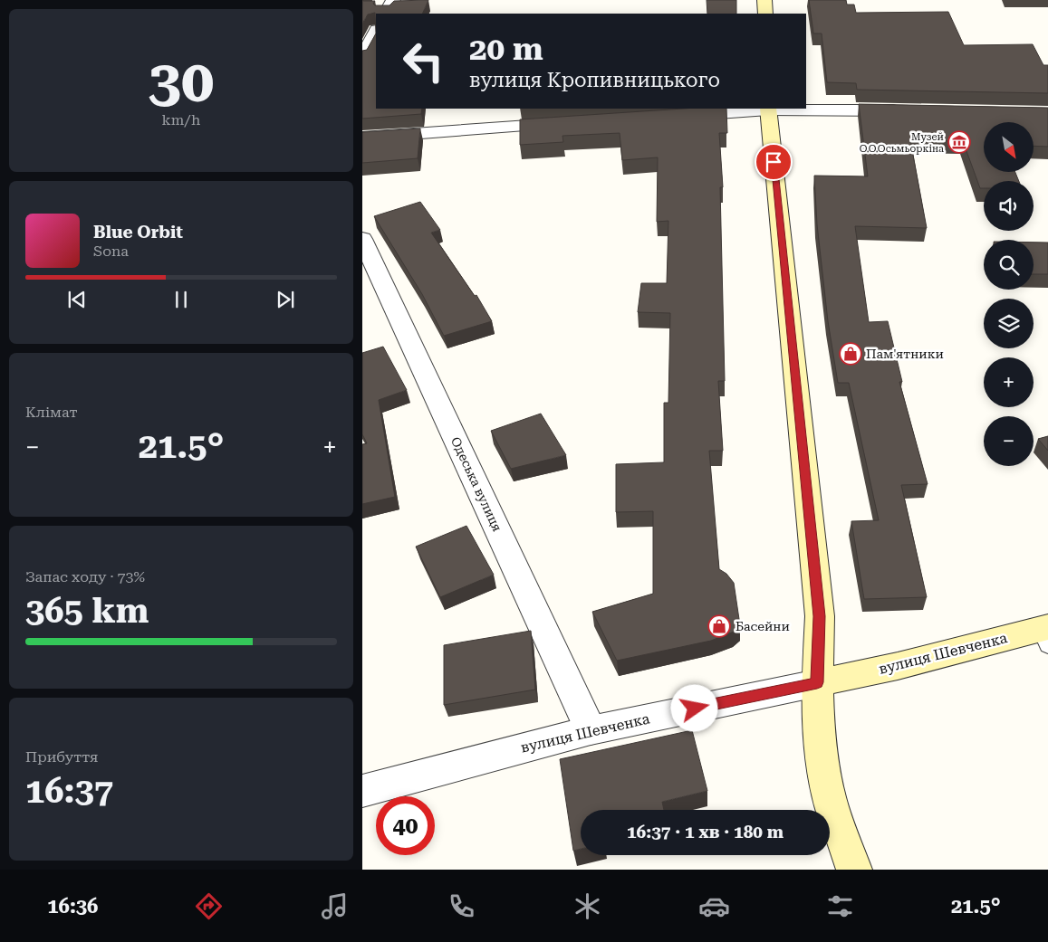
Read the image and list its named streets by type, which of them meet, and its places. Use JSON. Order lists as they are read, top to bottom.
{
  "streets": {
    "main road": ["вулиця Шевченка"],
    "street": ["Одеська вулиця"]
  },
  "crossings": [
    ["Одеська вулиця", "вулиця Шевченка"]
  ],
  "places": {
    "museum": ["Музей О.О.Осьмьоркіна"],
    "shop": ["Пам'ятники", "Басейни"]
  },
  "north": "bottom right",
  "page": {
    "tile": [
      ["30", "km/h"],
      "Клімат",
      ["Запас ходу · 73%", "365 km"],
      ["Прибуття", "16:37"]
    ],
    "turn": ["20 m", "вулиця Кропивницького"],
    "map_buttons": ["+", "−"],
    "song": ["Blue Orbit", "Sona"],
    "heat": ["−", "21.5°", "+"],
    "limit": "40",
    "trip": "16:37 · 1 хв · 180 m",
    "tabs": ["16:36", "21.5°"]
  }
}
